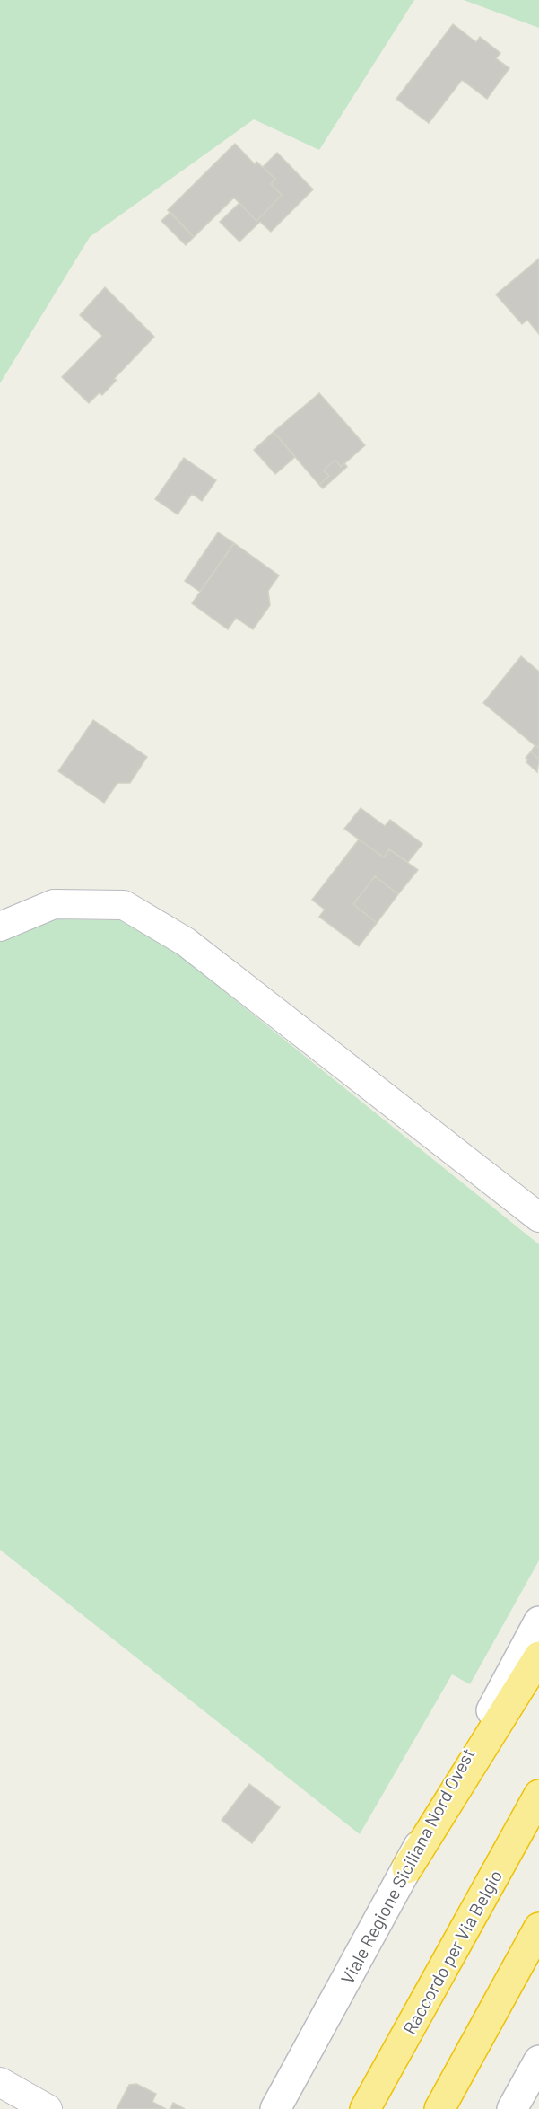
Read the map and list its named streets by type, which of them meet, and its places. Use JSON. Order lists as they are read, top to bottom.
{
  "streets": {
    "highway": ["Raccordo per Via Belgio"],
    "street": ["Viale Regione Siciliana Nord Ovest"]
  }
}
